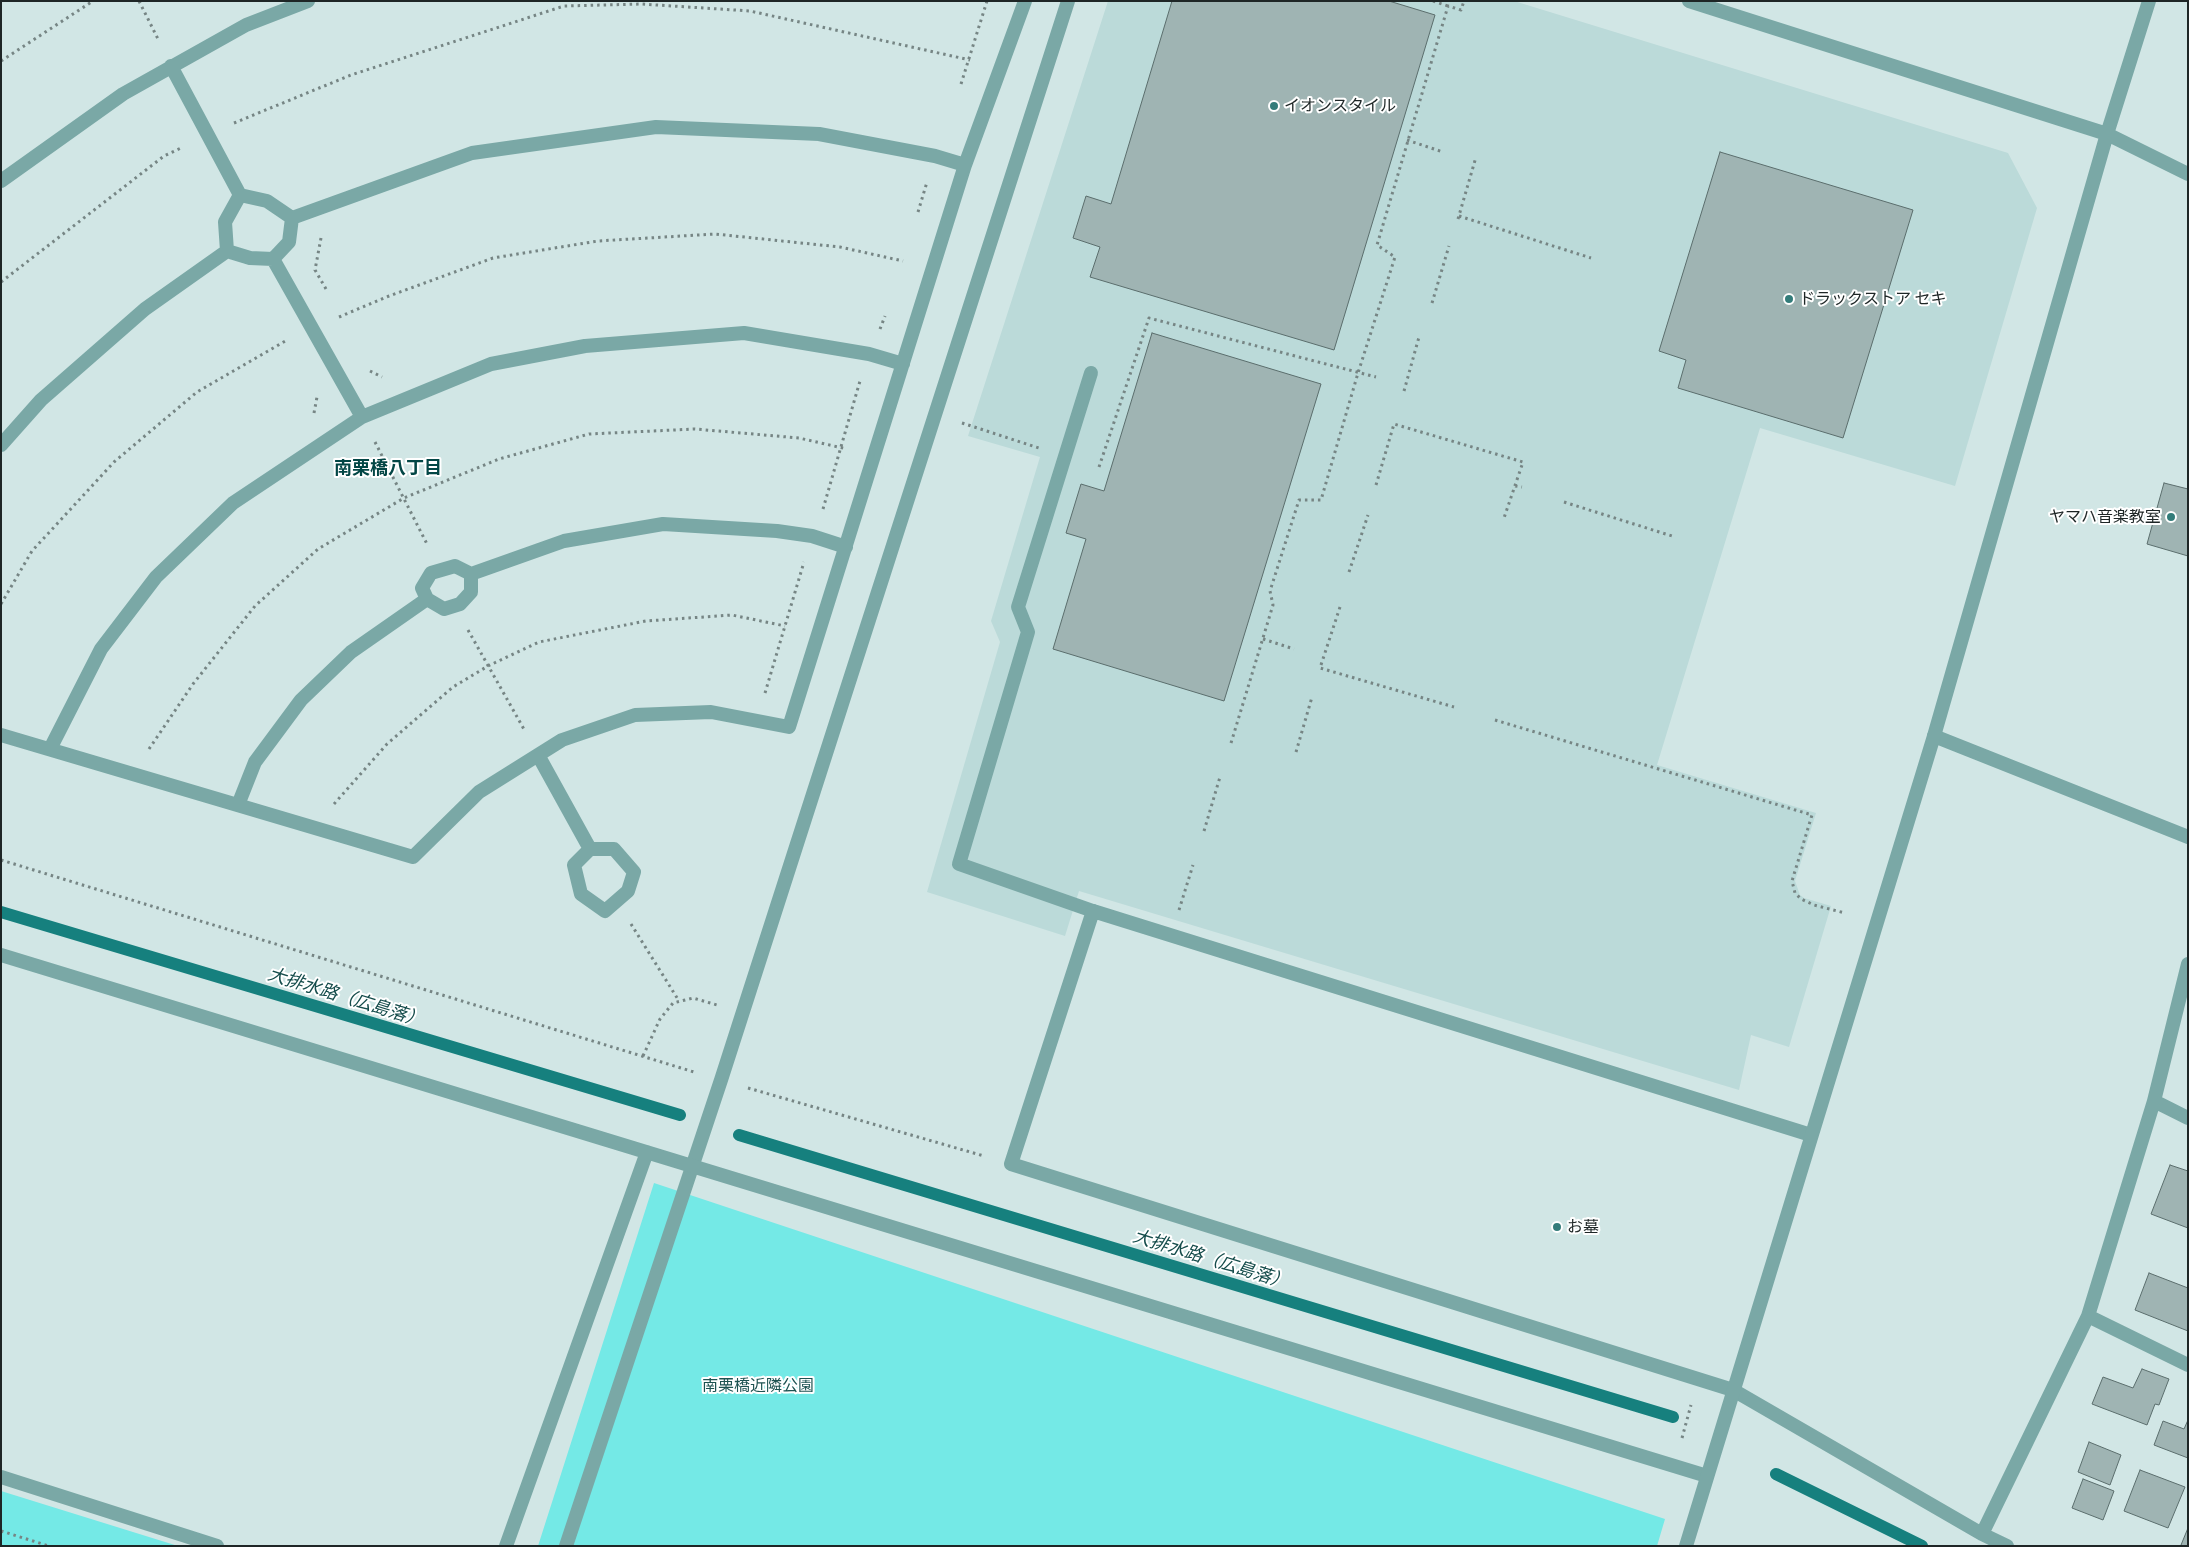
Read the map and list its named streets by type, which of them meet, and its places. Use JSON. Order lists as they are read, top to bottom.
{
  "districts": ["南栗橋八丁目"],
  "water": ["大排水路（広島落）"],
  "parks": ["南栗橋近隣公園"],
  "places": [
    "イオンスタイル",
    "ドラックストア セキ",
    "ヤマハ音楽教室",
    "お墓"
  ]
}
